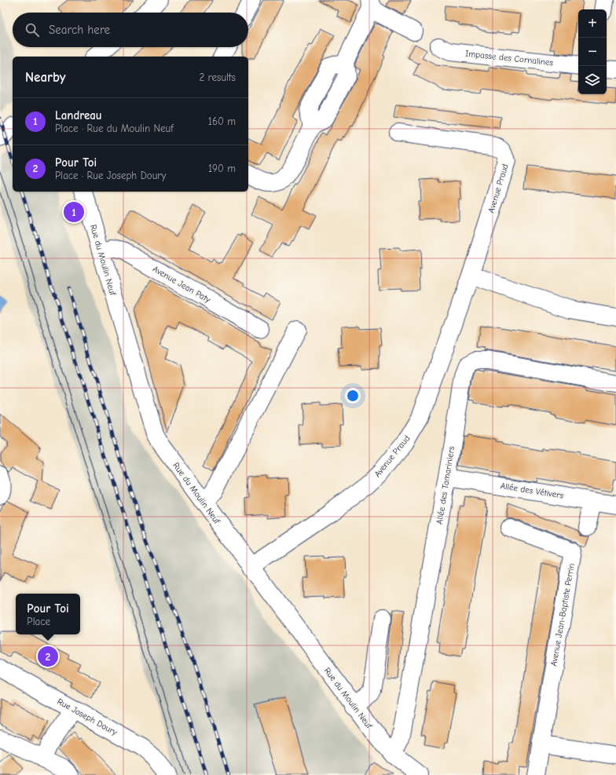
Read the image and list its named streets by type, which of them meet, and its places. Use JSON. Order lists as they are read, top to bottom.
{
  "streets": {
    "street": [
      "Impasse des Cornalines",
      "Avenue Praud",
      "Rue du Moulin Neuf",
      "Avenue Jean Paty",
      "Allée des Tamariniers",
      "Allée des Vétivers",
      "Avenue Jean-Baptiste Perrin",
      "Rue Joseph Doury"
    ]
  },
  "crossings": [
    ["Avenue Praud", "Rue du Moulin Neuf"],
    ["Rue du Moulin Neuf", "Avenue Jean Paty"],
    ["Rue du Moulin Neuf", "Allée des Tamariniers"],
    ["Allée des Tamariniers", "Allée des Vétivers"]
  ],
  "page": {
    "map_buttons": ["+", "−"],
    "search": "Search here",
    "heading": ["Nearby", "2 results"],
    "list": [
      {
        "mark": "1",
        "name": "Landreau",
        "note": "Place · Rue du Moulin Neuf",
        "value": "160 m"
      },
      {
        "mark": "2",
        "name": "Pour Toi",
        "note": "Place · Rue Joseph Doury",
        "value": "190 m"
      }
    ],
    "pins": ["1", "2"],
    "popup": ["Pour Toi", "Place"]
  }
}
